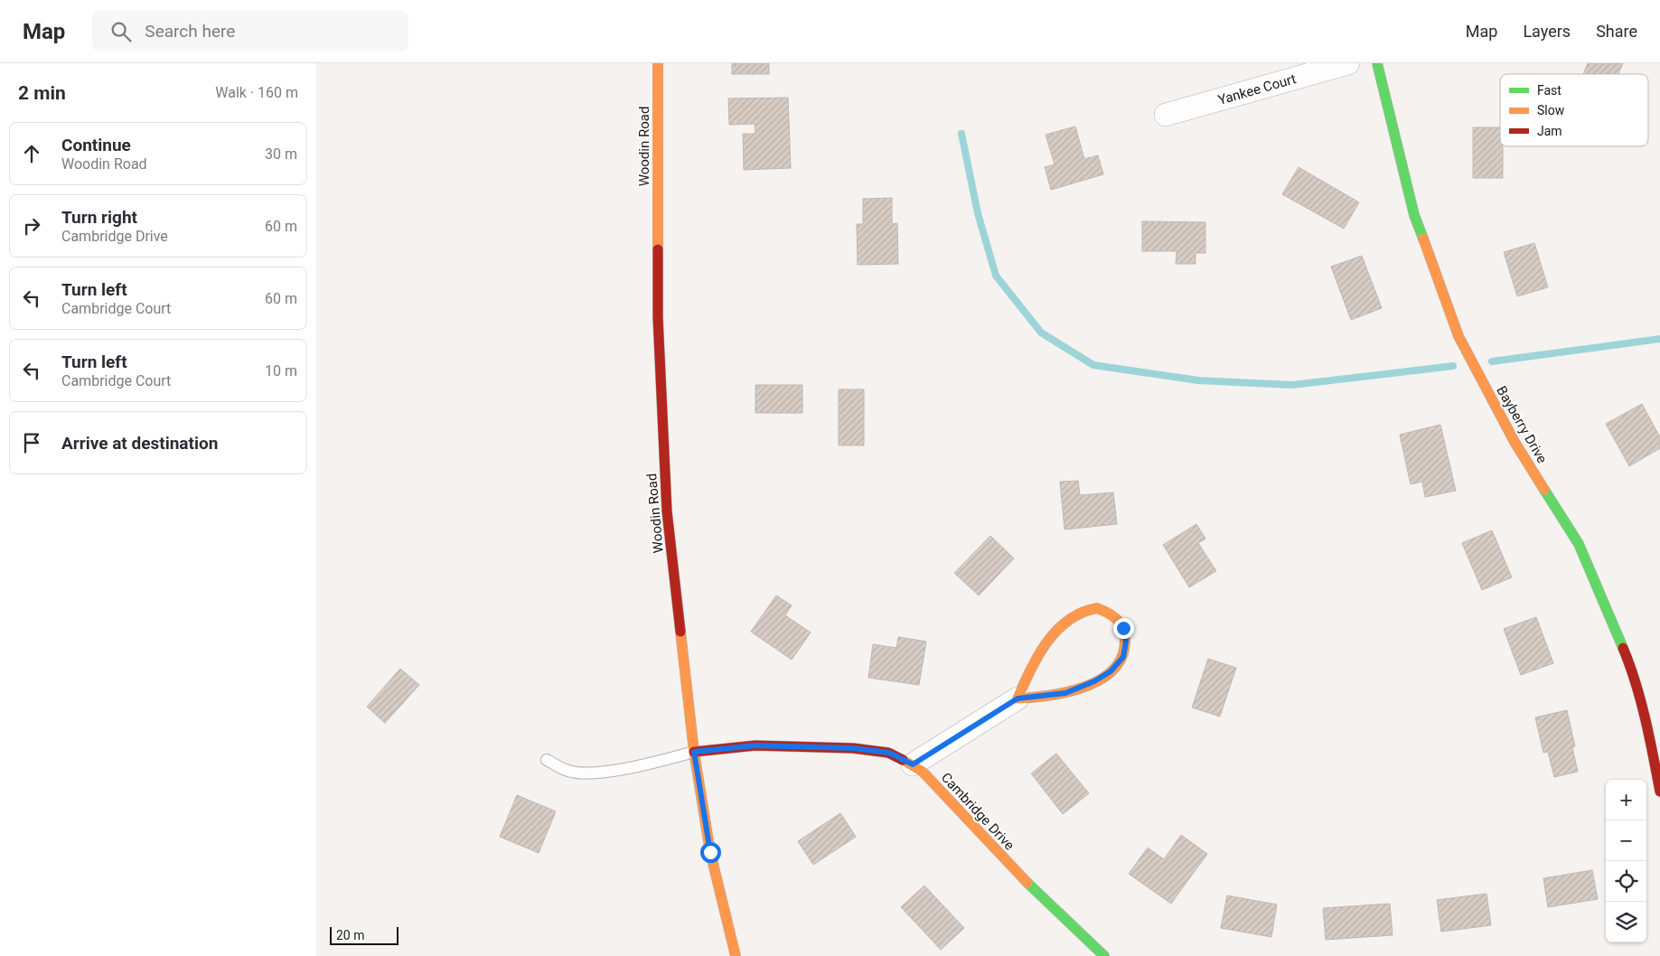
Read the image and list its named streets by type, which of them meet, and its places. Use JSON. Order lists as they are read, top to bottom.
{
  "streets": {
    "street": [
      "Yankee Court",
      "Woodin Road",
      "Bayberry Drive",
      "Cambridge Drive"
    ]
  },
  "crossings": [
    ["Woodin Road", "Cambridge Drive"]
  ],
  "legend": ["Fast", "Slow", "Jam"],
  "scale_bar": "20 m",
  "page": {
    "header": "Map",
    "search": "Search here",
    "nav": ["Map", "Layers", "Share"],
    "heading": ["2 min", "Walk · 160 m"],
    "list": [
      ["Continue", "Woodin Road", "30 m"],
      ["Turn right", "Cambridge Drive", "60 m"],
      ["Turn left", "Cambridge Court", "60 m"],
      ["Turn left", "Cambridge Court", "10 m"],
      "Arrive at destination"
    ],
    "map_buttons": ["+", "−"],
    "scale": "20 m"
  }
}
